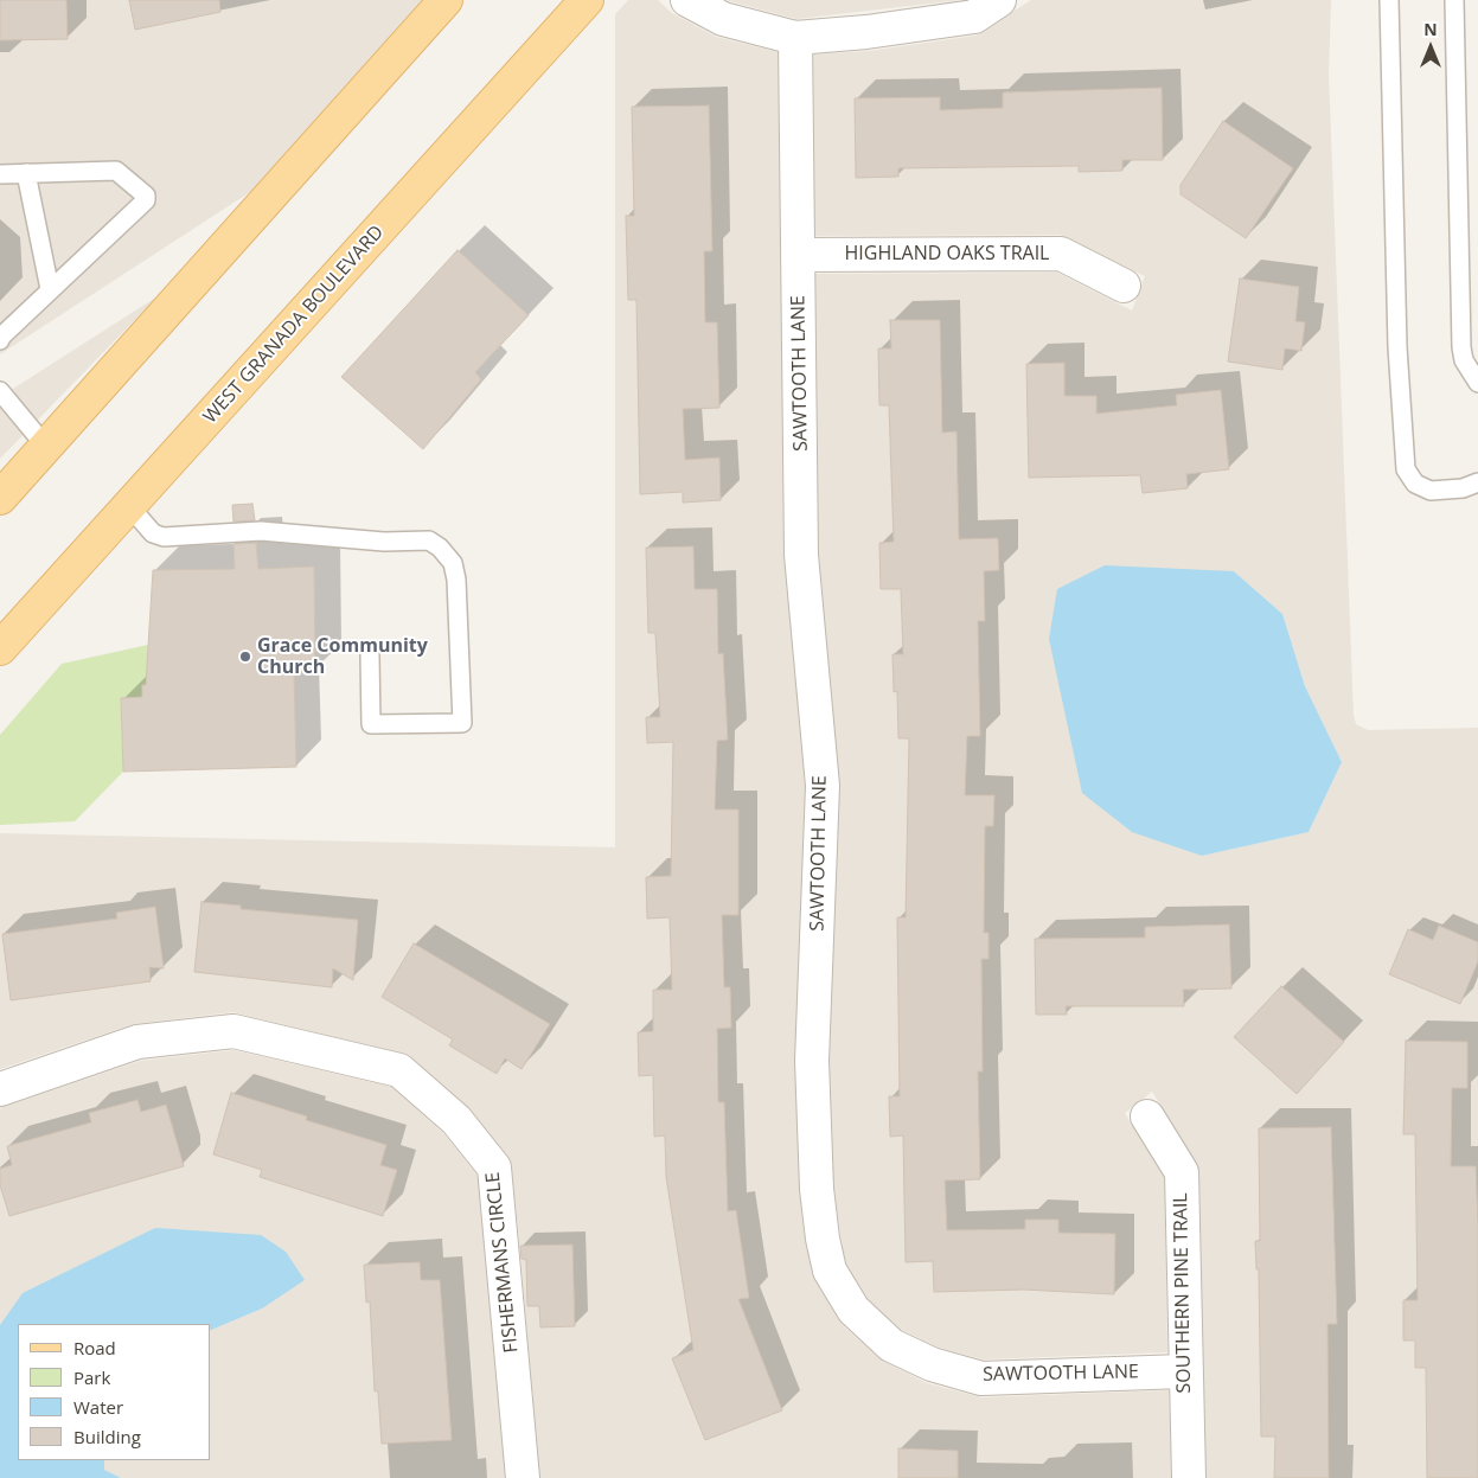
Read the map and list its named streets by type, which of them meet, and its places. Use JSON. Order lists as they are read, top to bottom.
{
  "streets": {
    "main road": ["WEST GRANADA BOULEVARD"],
    "street": [
      "HIGHLAND OAKS TRAIL",
      "SAWTOOTH LANE",
      "FISHERMANS CIRCLE",
      "SOUTHERN PINE TRAIL"
    ]
  },
  "crossings": [
    ["HIGHLAND OAKS TRAIL", "SAWTOOTH LANE"],
    ["SAWTOOTH LANE", "SOUTHERN PINE TRAIL"]
  ],
  "places": ["Grace Community Church"],
  "legend": [
    "Road",
    "Park",
    "Water",
    "Building"
  ],
  "north": "top"
}
